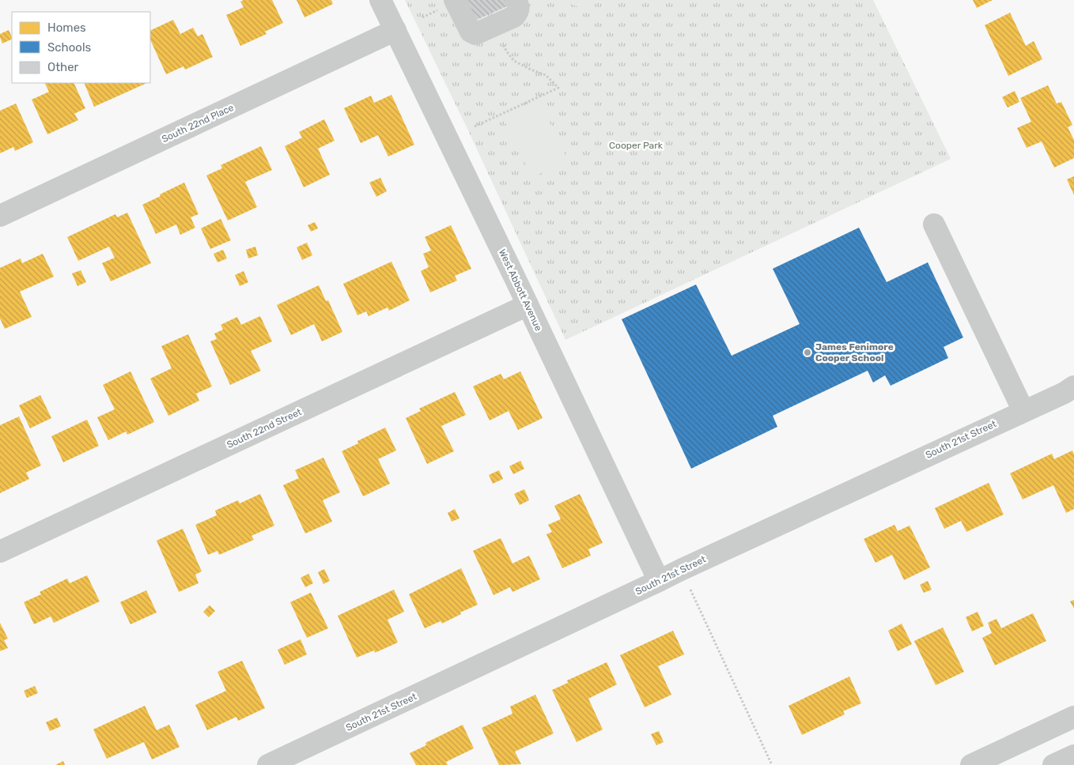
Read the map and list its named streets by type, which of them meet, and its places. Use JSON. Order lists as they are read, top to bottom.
{
  "streets": {
    "street": [
      "South 22nd Place",
      "West Abbott Avenue",
      "South 22nd Street",
      "South 21st Street"
    ]
  },
  "crossings": [
    ["South 22nd Place", "West Abbott Avenue"],
    ["West Abbott Avenue", "South 22nd Street"],
    ["West Abbott Avenue", "South 21st Street"]
  ],
  "parks": ["Cooper Park"],
  "places": ["James Fenimore Cooper School"],
  "legend": ["Homes", "Schools", "Other"]
}
